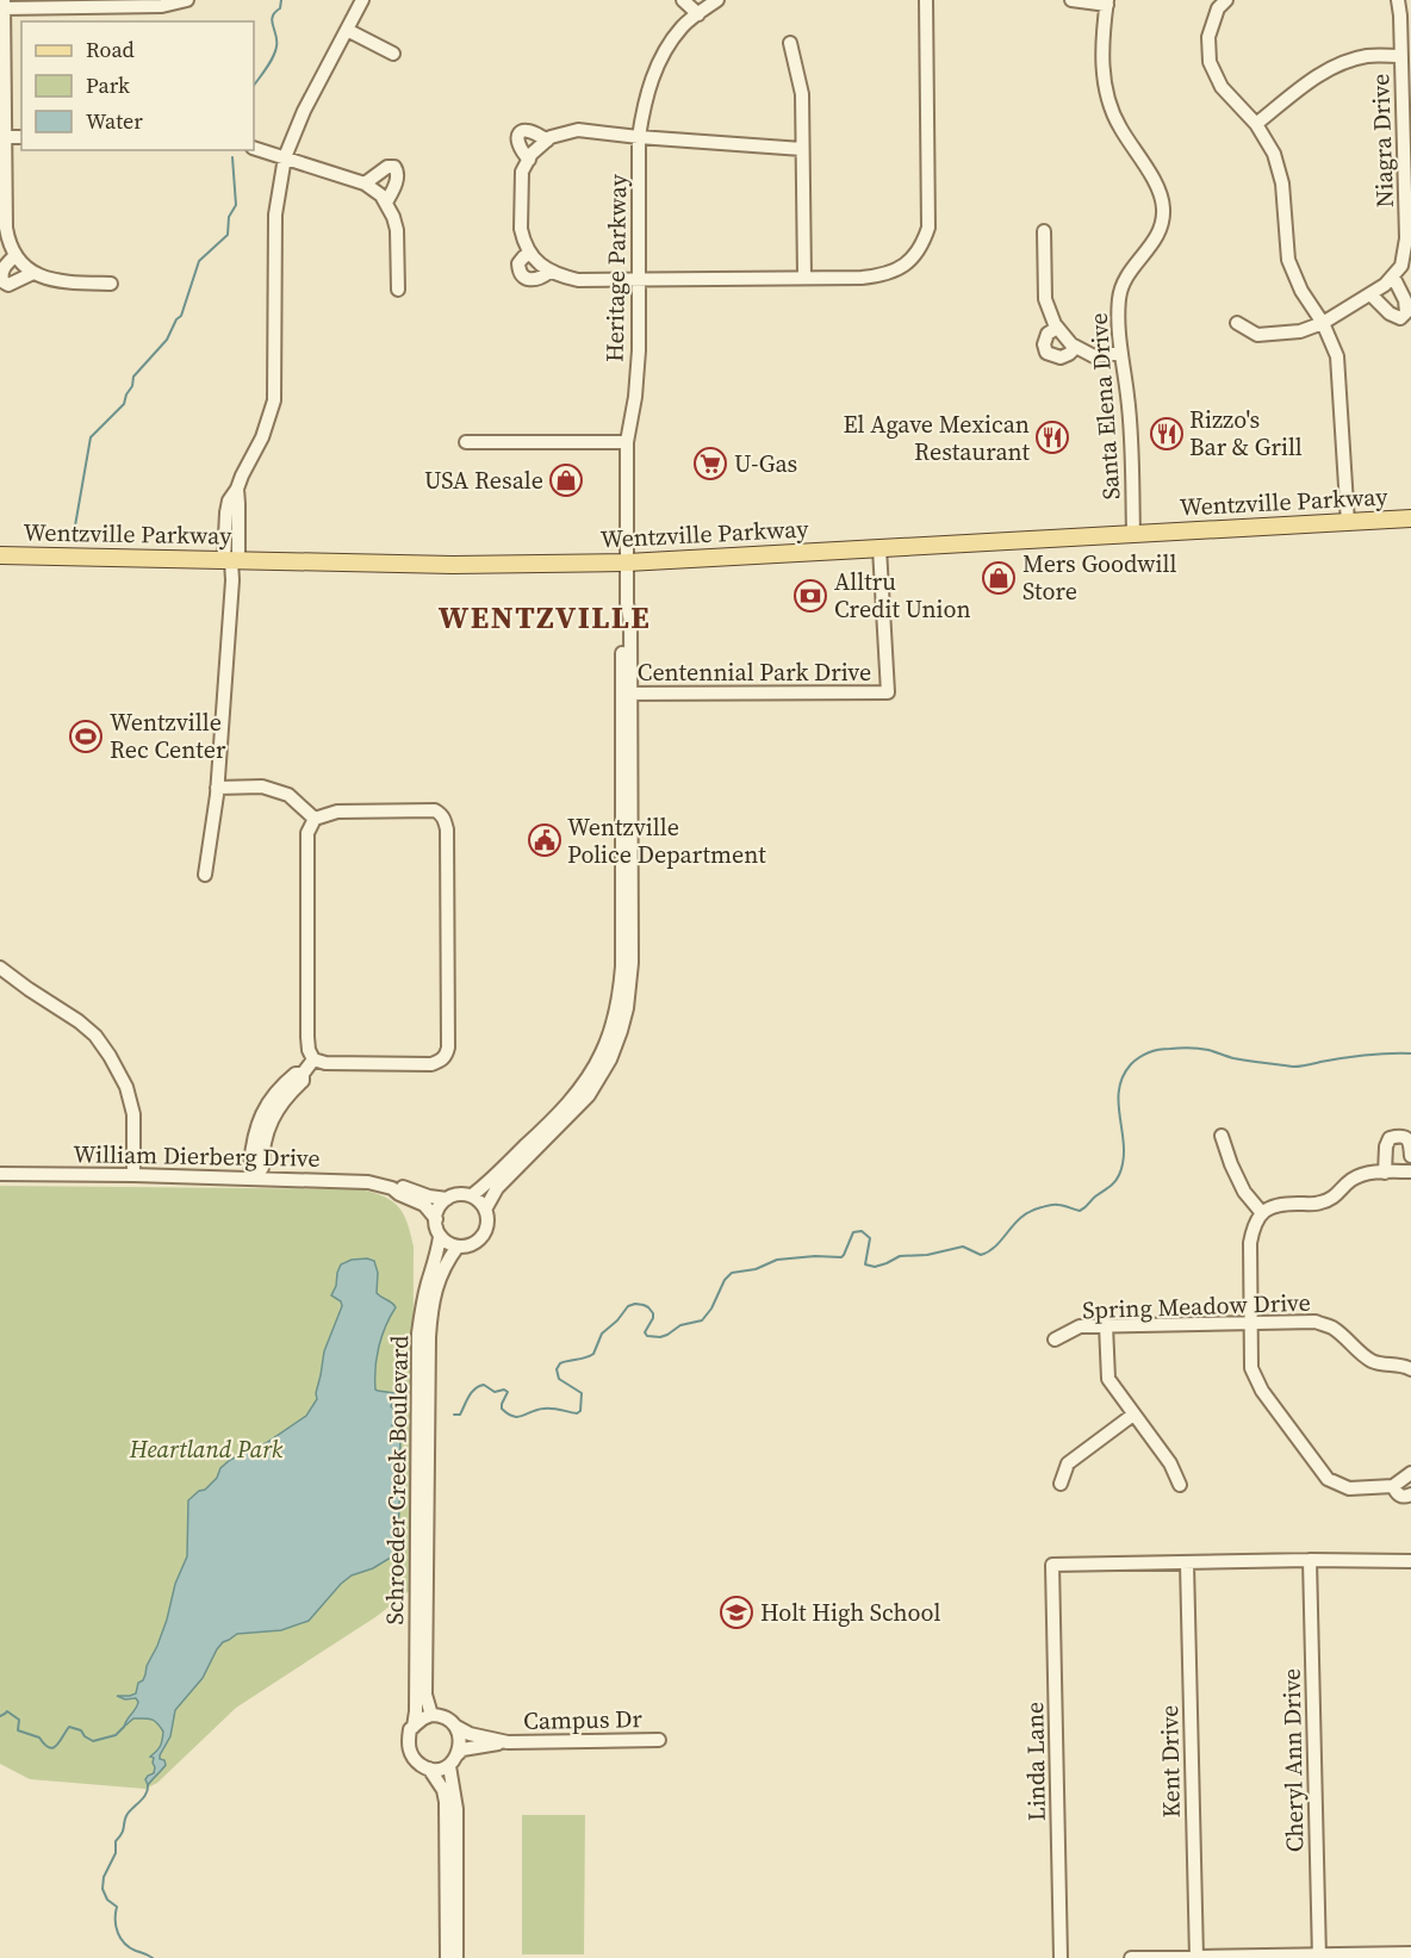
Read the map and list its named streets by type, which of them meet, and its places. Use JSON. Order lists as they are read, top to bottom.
{
  "streets": {
    "main road": ["Wentzville Parkway"],
    "street": [
      "Niagra Drive",
      "Heritage Parkway",
      "Santa Elena Drive",
      "Centennial Park Drive",
      "William Dierberg Drive",
      "Spring Meadow Drive",
      "Schroeder Creek Boulevard",
      "Campus Dr",
      "Cheryl Ann Drive",
      "Linda Lane",
      "Kent Drive"
    ]
  },
  "crossings": [
    ["Heritage Parkway", "Wentzville Parkway"],
    ["Santa Elena Drive", "Wentzville Parkway"],
    ["Wentzville Parkway", "Centennial Park Drive"],
    ["William Dierberg Drive", "Schroeder Creek Boulevard"],
    ["Schroeder Creek Boulevard", "Campus Dr"],
    ["Linda Lane", "Kent Drive"]
  ],
  "districts": ["WENTZVILLE"],
  "parks": ["Heartland Park"],
  "places": {
    "restaurant": ["Rizzo's Bar & Grill", "El Agave Mexican Restaurant"],
    "supermarket": ["U-Gas"],
    "shop": ["USA Resale", "Mers Goodwill Store"],
    "bank": ["Alltru Credit Union"],
    "sports": ["Wentzville Rec Center"],
    "public building": ["Wentzville Police Department"],
    "school or university": ["Holt High School"]
  },
  "legend": ["Road", "Park", "Water"]
}
